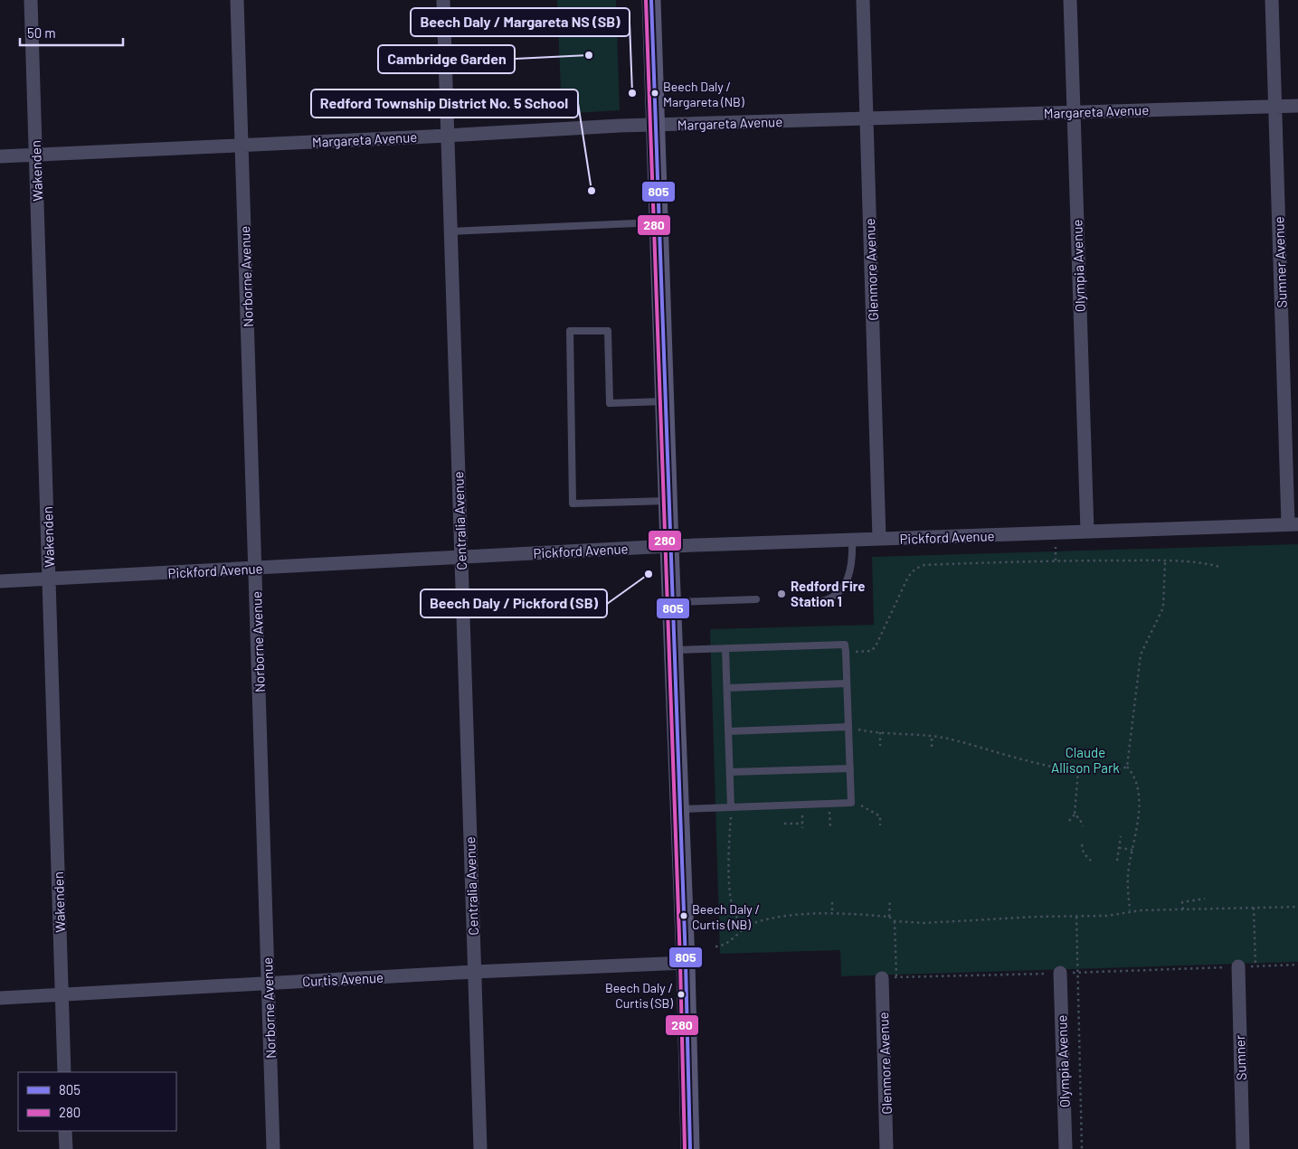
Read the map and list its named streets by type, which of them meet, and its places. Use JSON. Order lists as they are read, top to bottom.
{
  "streets": {
    "street": [
      "Margareta Avenue",
      "Wakenden",
      "Sumner Avenue",
      "Olympia Avenue",
      "Glenmore Avenue",
      "Norborne Avenue",
      "Centralia Avenue",
      "Pickford Avenue",
      "Curtis Avenue",
      "Sumner"
    ]
  },
  "crossings": [
    ["Margareta Avenue", "Wakenden"],
    ["Margareta Avenue", "Sumner Avenue"],
    ["Margareta Avenue", "Olympia Avenue"],
    ["Margareta Avenue", "Glenmore Avenue"],
    ["Margareta Avenue", "Norborne Avenue"],
    ["Margareta Avenue", "Centralia Avenue"],
    ["Wakenden", "Pickford Avenue"],
    ["Wakenden", "Curtis Avenue"],
    ["Sumner Avenue", "Pickford Avenue"],
    ["Olympia Avenue", "Pickford Avenue"],
    ["Glenmore Avenue", "Pickford Avenue"],
    ["Norborne Avenue", "Pickford Avenue"],
    ["Norborne Avenue", "Curtis Avenue"],
    ["Centralia Avenue", "Pickford Avenue"],
    ["Centralia Avenue", "Curtis Avenue"]
  ],
  "parks": ["Claude Allison Park"],
  "places": [
    "Cambridge Garden",
    "Beech Daly / Margareta NS (SB)",
    "Beech Daly / Margareta (NB)",
    "Redford Township District No. 5 School",
    "Beech Daly / Pickford (SB)",
    "Redford Fire Station 1",
    "Beech Daly / Curtis (NB)",
    "Beech Daly / Curtis (SB)"
  ],
  "lines": ["transit line 805", "transit line 280"],
  "legend": ["805", "280"],
  "scale_bar": "50 m"
}
